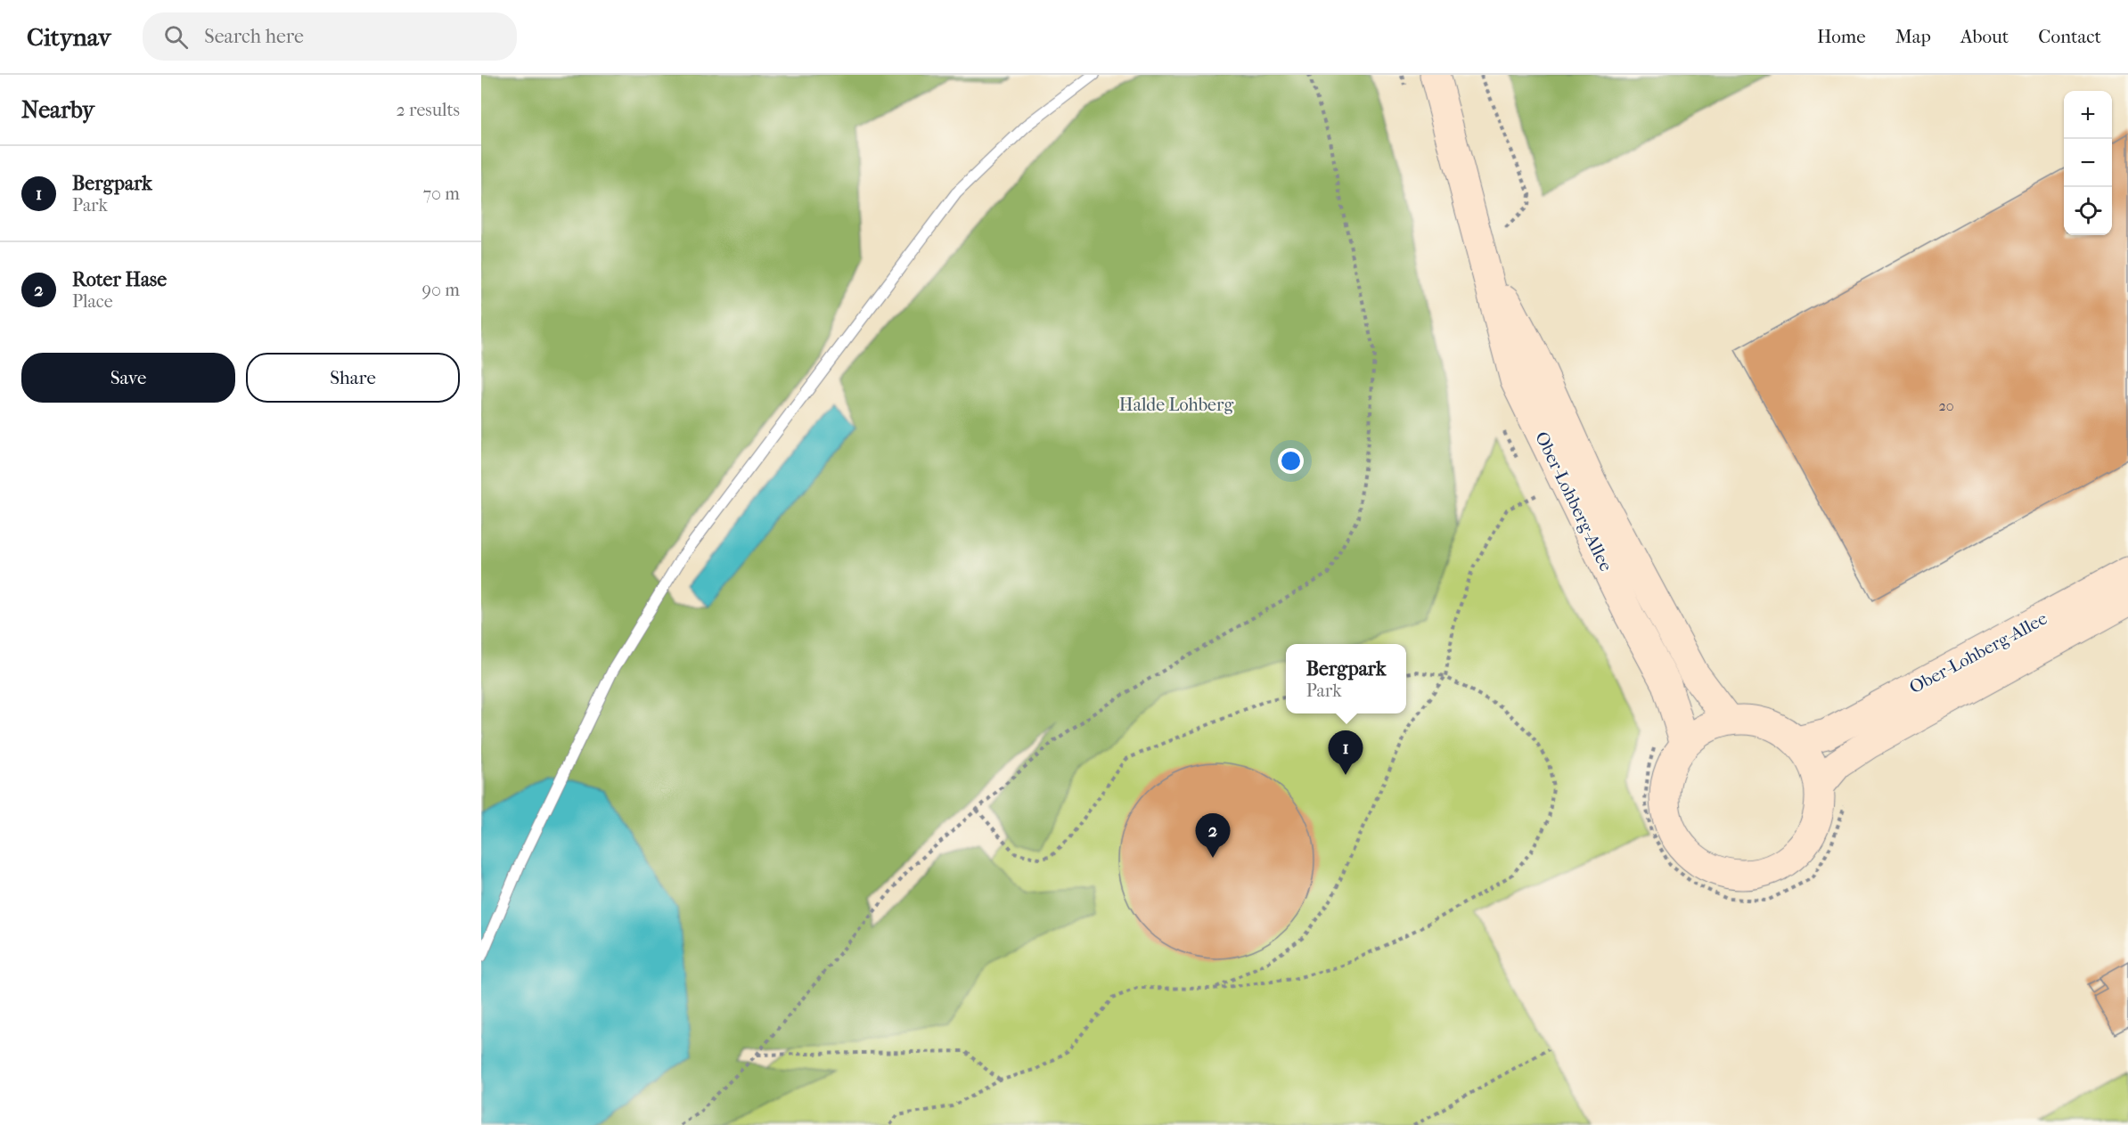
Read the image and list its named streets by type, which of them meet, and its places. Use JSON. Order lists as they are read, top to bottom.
{
  "streets": {
    "street": ["Ober-Lohberg-Allee"]
  },
  "parks": ["Halde Lohberg"],
  "house_numbers": ["20"],
  "page": {
    "header": "Citynav",
    "search": "Search here",
    "nav": [
      "Home",
      "Map",
      "About",
      "Contact"
    ],
    "heading": ["Nearby", "2 results"],
    "map_buttons": ["+", "−"],
    "list": [
      {
        "mark": "1",
        "name": "Bergpark",
        "note": "Park",
        "value": "70 m"
      },
      {
        "mark": "2",
        "name": "Roter Hase",
        "note": "Place",
        "value": "90 m"
      }
    ],
    "buttons": ["Save", "Share"],
    "popup": ["Bergpark", "Park"],
    "pins": ["1", "2"]
  }
}
